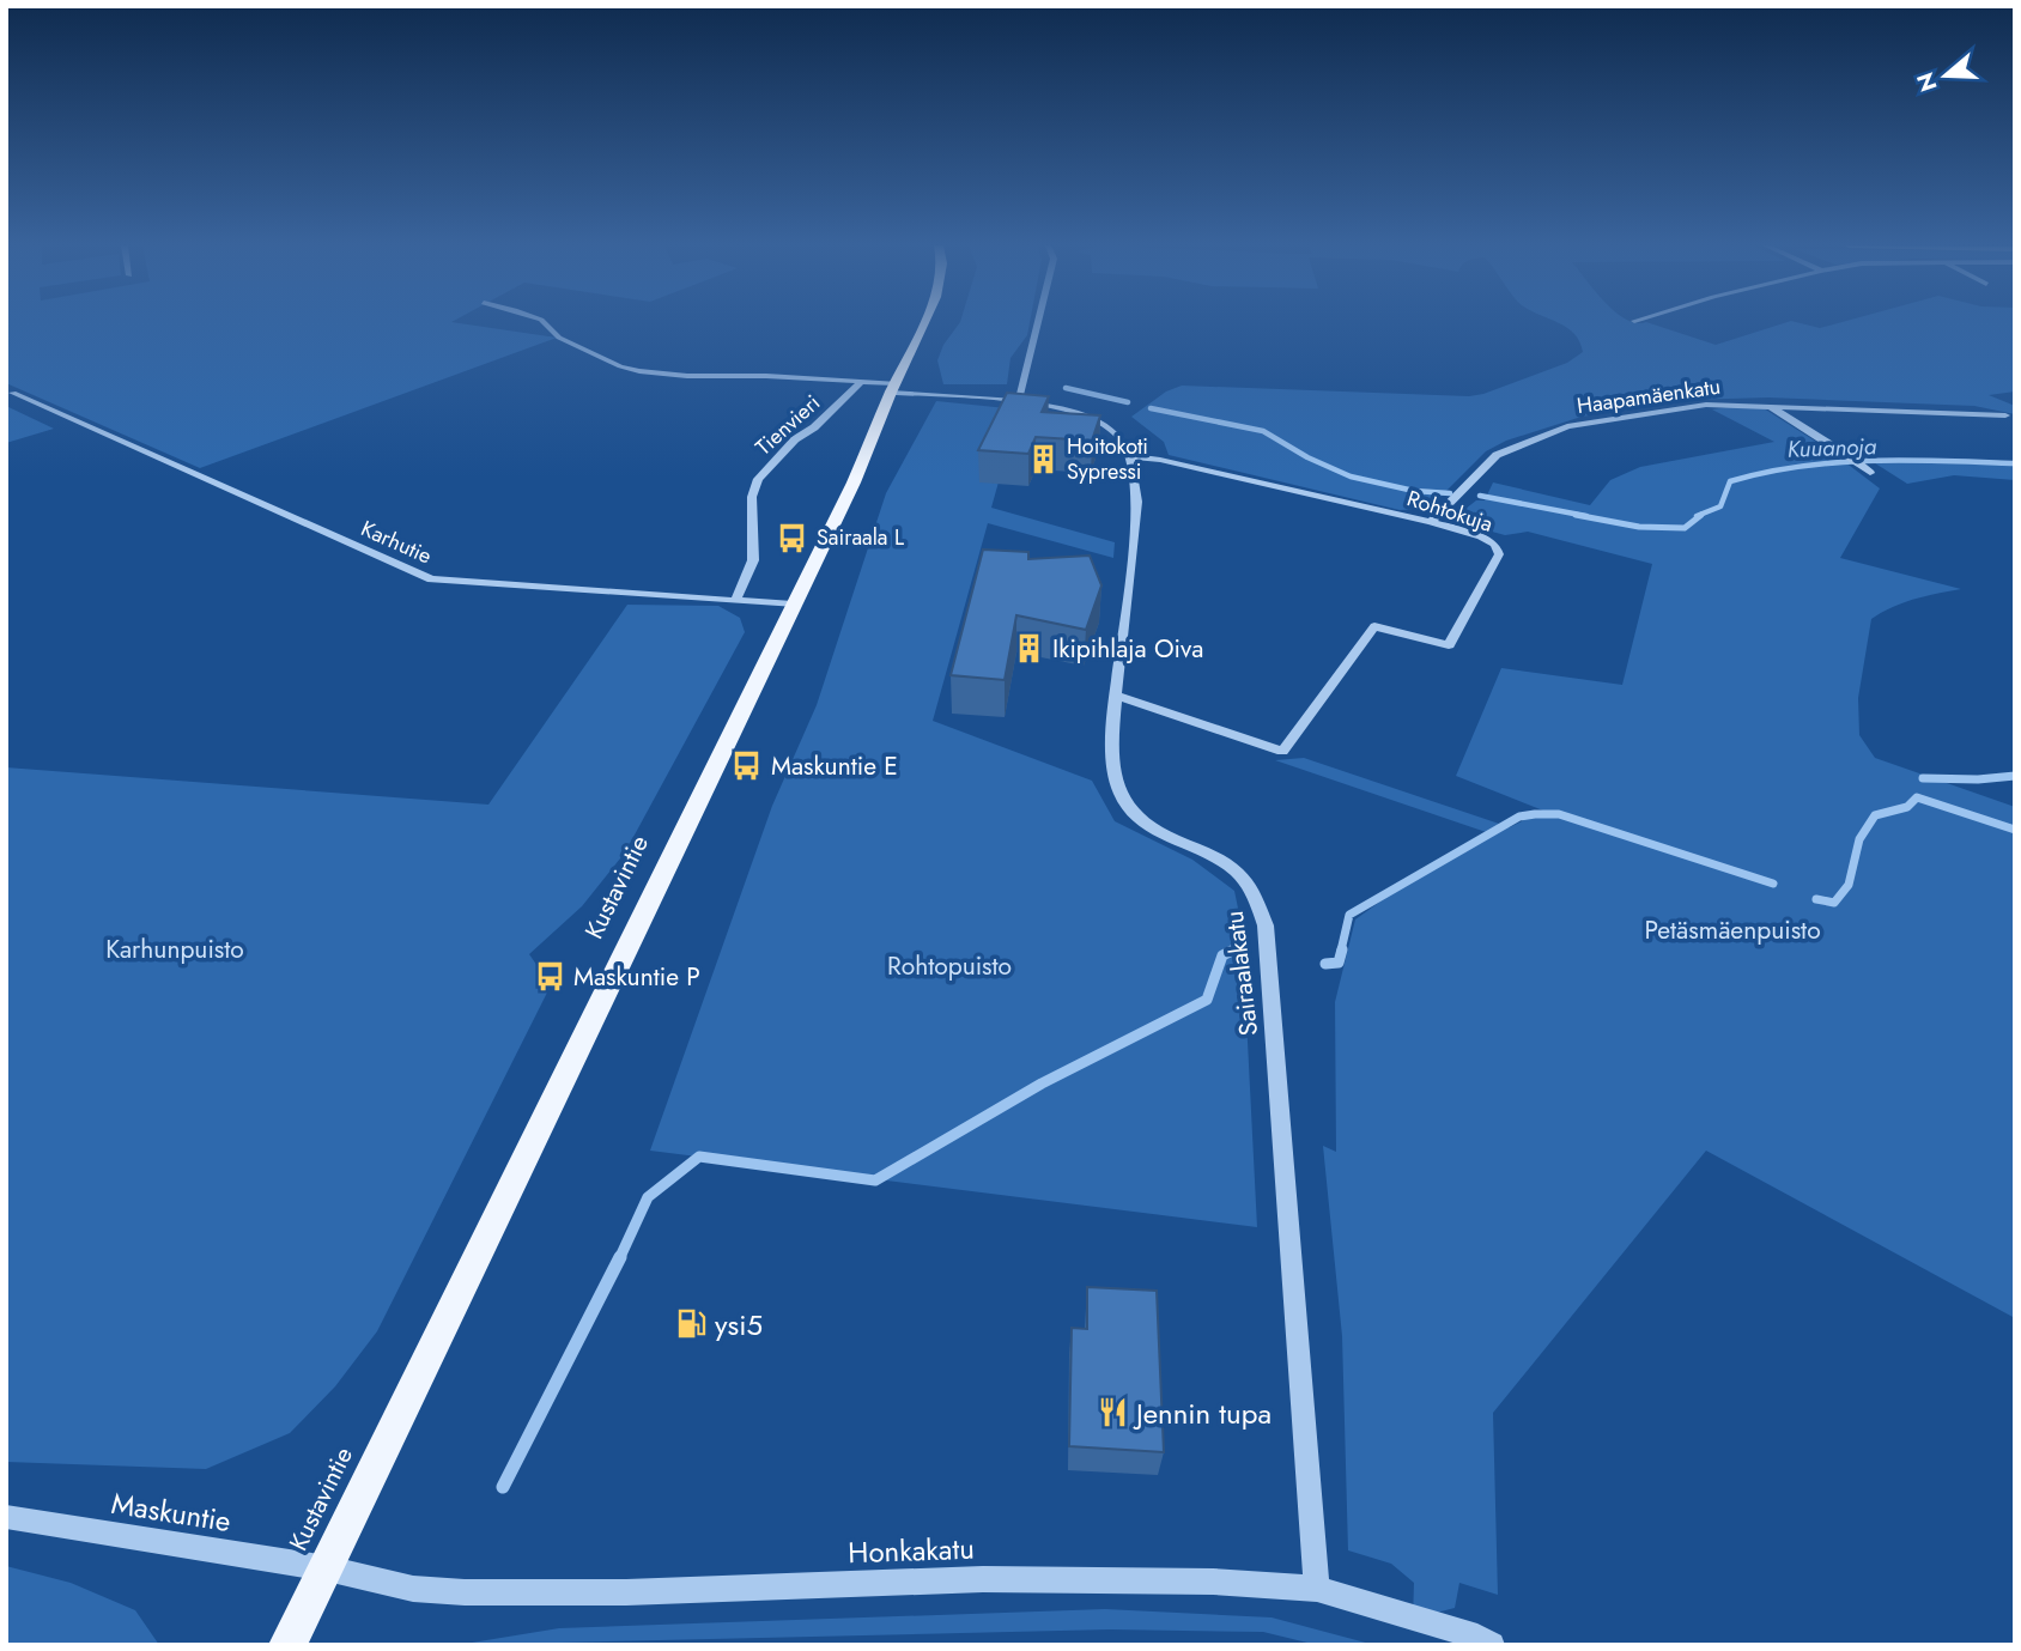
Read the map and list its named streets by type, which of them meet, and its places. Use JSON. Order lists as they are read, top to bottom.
{
  "streets": {
    "main road": ["Kustavintie"],
    "street": [
      "Haapamäenkatu",
      "Tienvieri",
      "Rohtokuja",
      "Karhutie",
      "Sairaalakatu",
      "Maskuntie",
      "Honkakatu"
    ]
  },
  "crossings": [
    ["Haapamäenkatu", "Rohtokuja"],
    ["Tienvieri", "Karhutie"],
    ["Rohtokuja", "Sairaalakatu"],
    ["Karhutie", "Kustavintie"],
    ["Kustavintie", "Sairaalakatu"],
    ["Kustavintie", "Maskuntie"],
    ["Kustavintie", "Honkakatu"],
    ["Sairaalakatu", "Honkakatu"],
    ["Maskuntie", "Honkakatu"]
  ],
  "water": ["Kuuanoja"],
  "parks": ["Petäsmäenpuisto", "Karhunpuisto", "Rohtopuisto"],
  "places": {
    "building": ["Hoitokoti Sypressi", "Ikipihlaja Oiva"],
    "bus stop": ["Sairaala L", "Maskuntie E", "Maskuntie P"],
    "fuel station": ["ysi5"],
    "restaurant": ["Jennin tupa"]
  },
  "north": "left"
}
